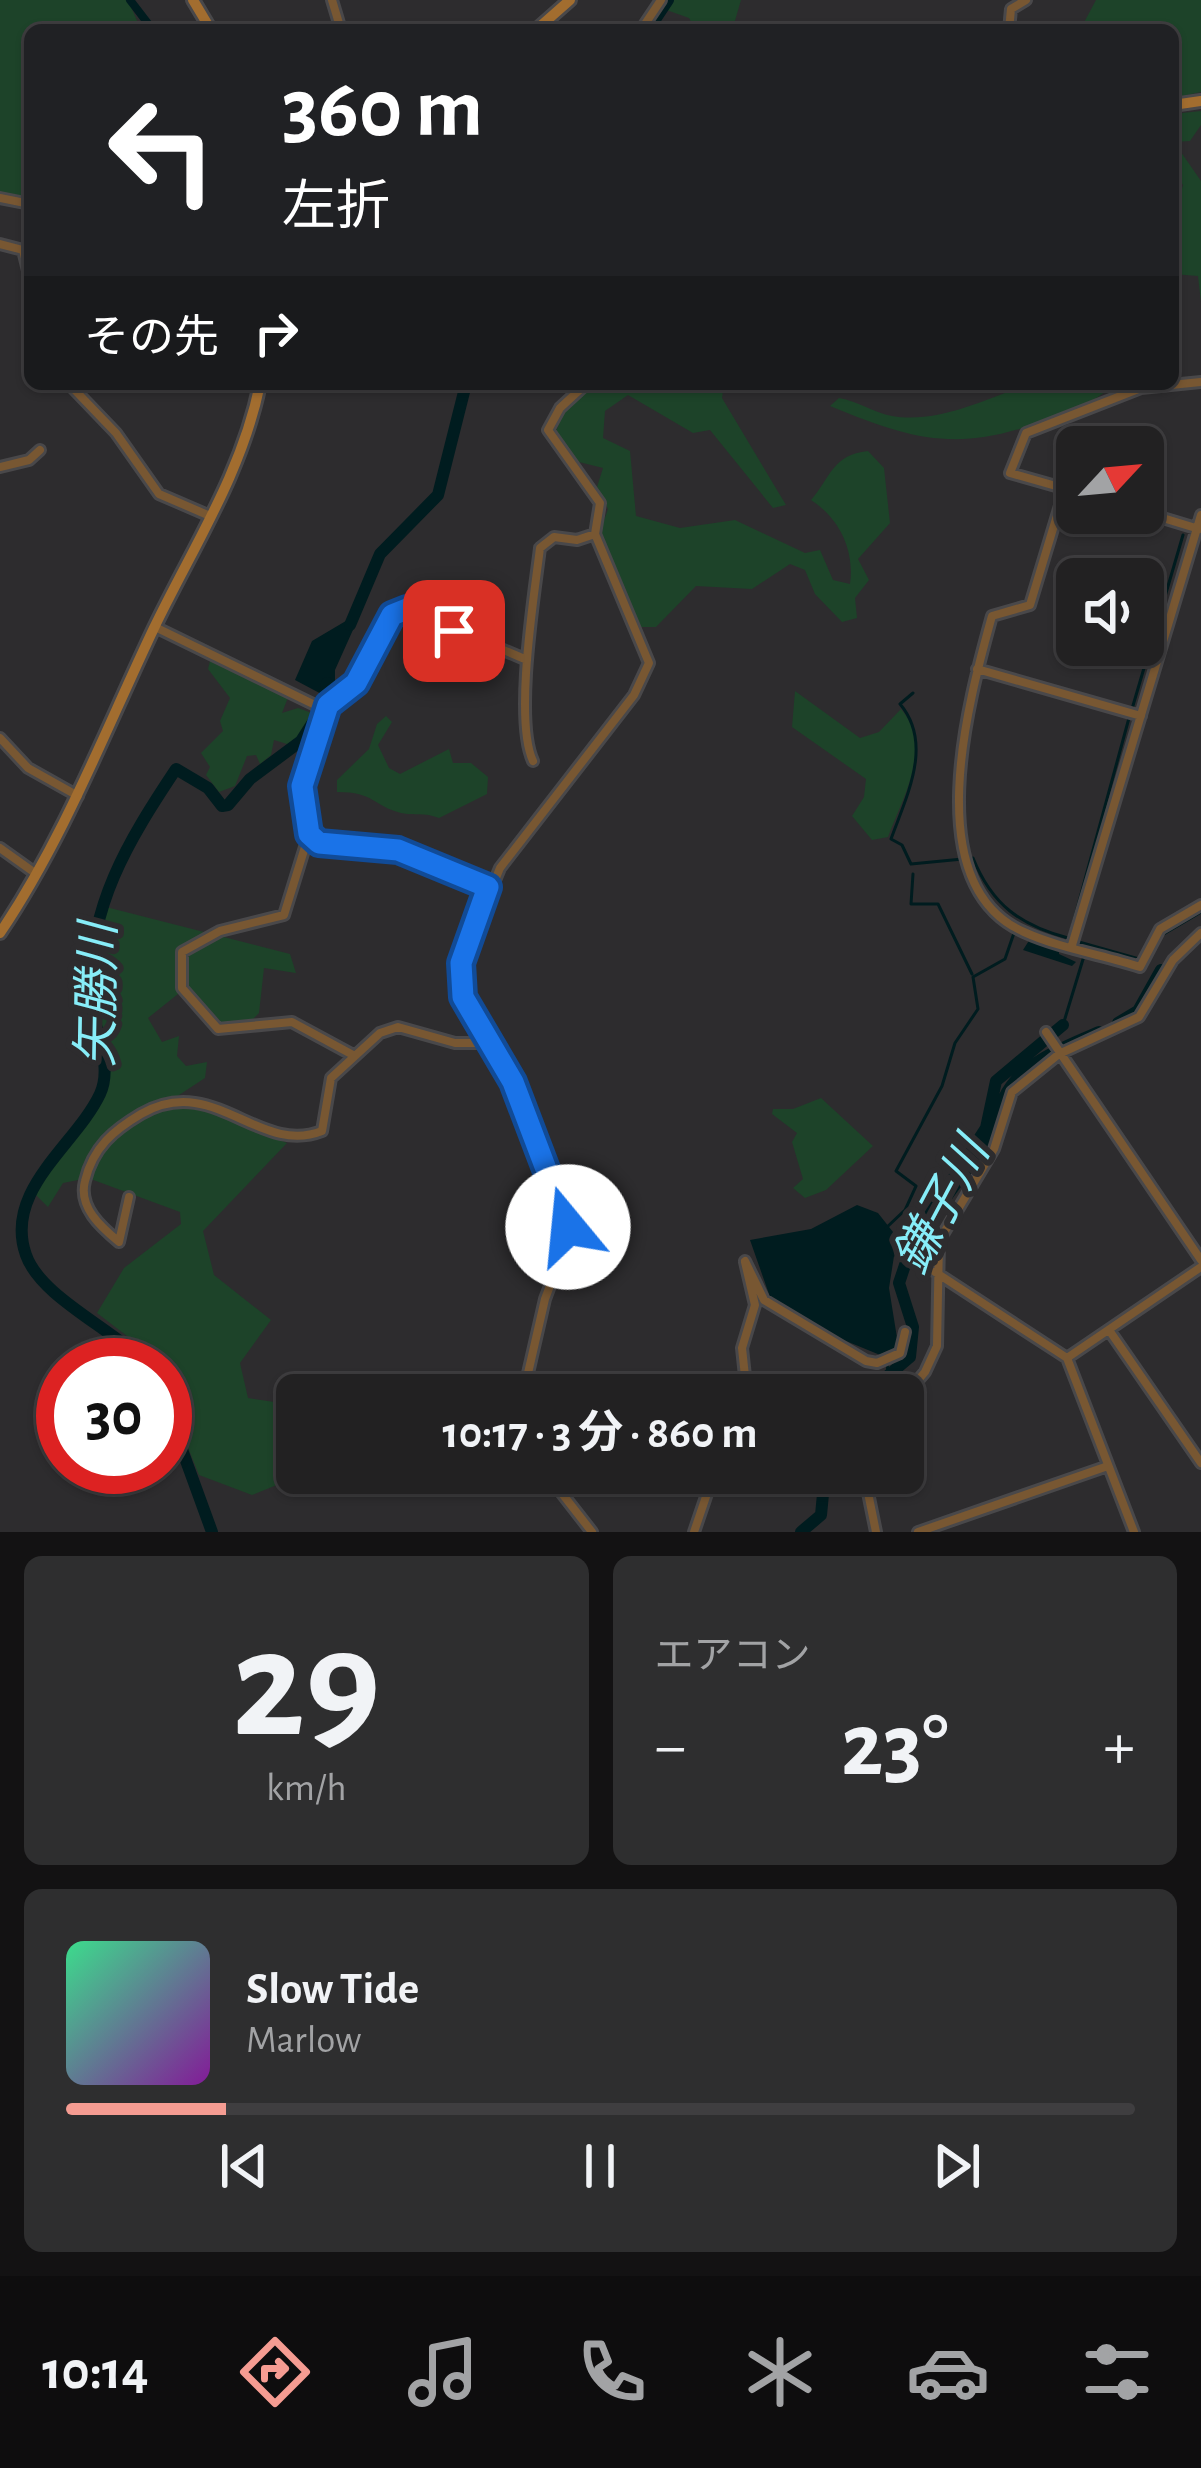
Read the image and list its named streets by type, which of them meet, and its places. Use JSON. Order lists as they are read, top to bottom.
{
  "water": ["矢勝川", "鎌子川"],
  "north": "top right",
  "page": {
    "turn": ["360 m", "左折"],
    "then": "その先",
    "limit": "30",
    "trip": "10:17 · 3 分 · 860 m",
    "tile": [
      ["29", "km/h"],
      "エアコン"
    ],
    "heat": ["−", "23°", "+"],
    "song": ["Slow Tide", "Marlow"],
    "tabs": "10:14"
  }
}
